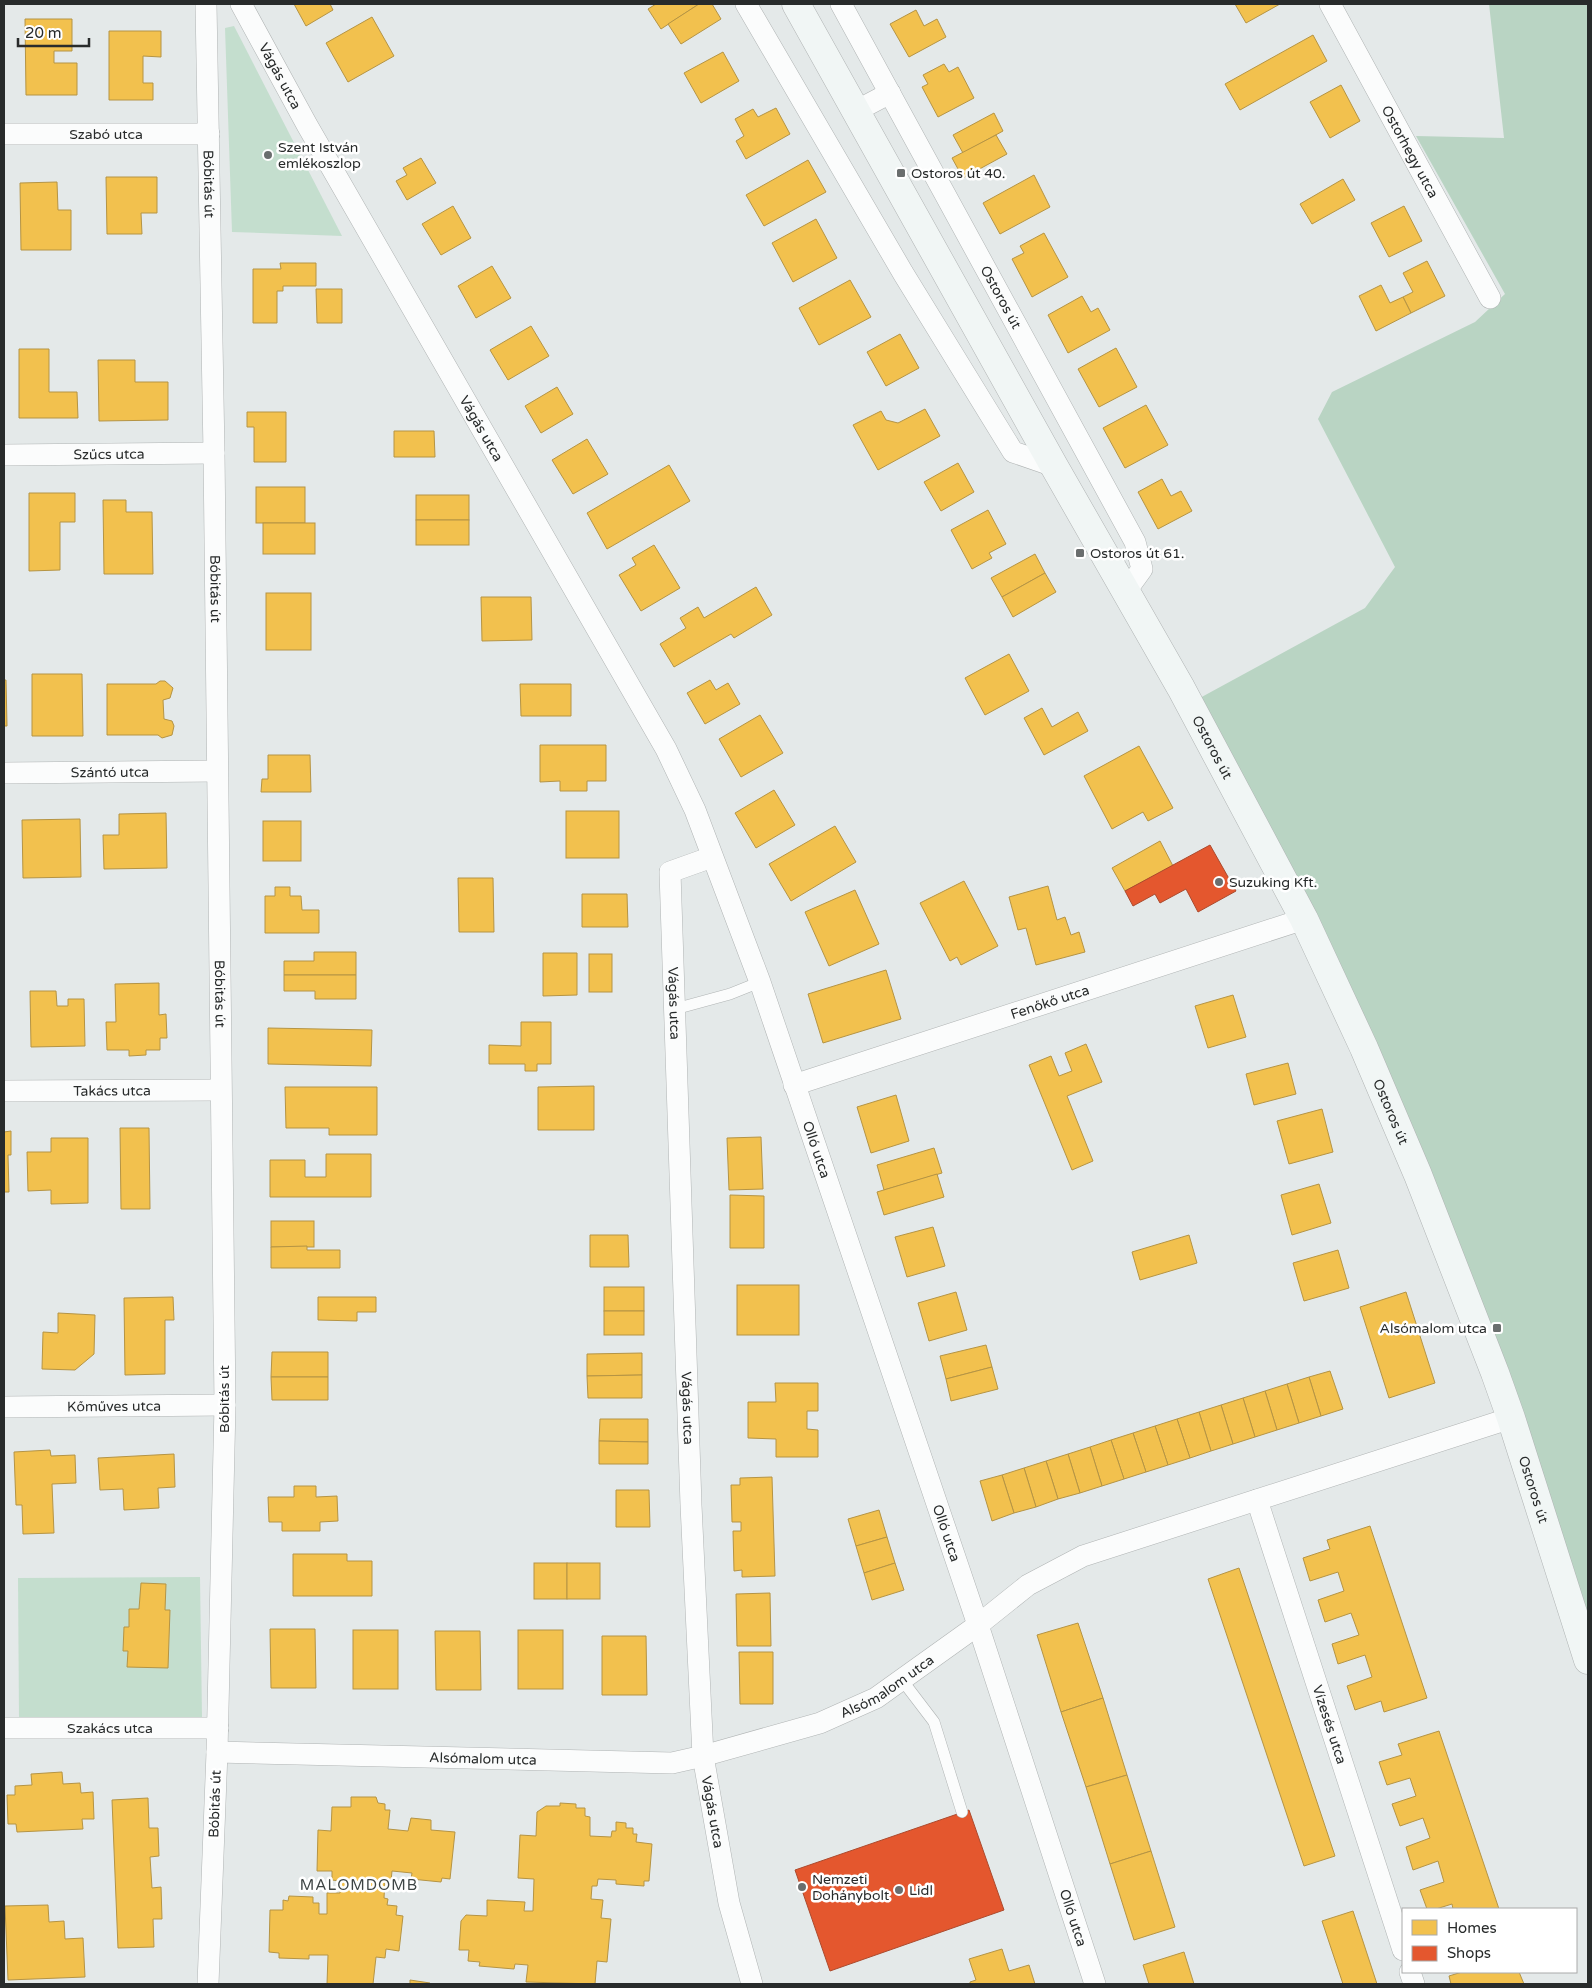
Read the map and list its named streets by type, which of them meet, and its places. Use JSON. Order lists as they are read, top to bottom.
{
  "streets": {
    "main road": ["Ostoros út"],
    "street": [
      "Vágás utca",
      "Szabó utca",
      "Ostorhegy utca",
      "Bóbitás út",
      "Szűcs utca",
      "Szántó utca",
      "Fenőkő utca",
      "Takács utca",
      "Olló utca",
      "Kőműves utca",
      "Alsómalom utca",
      "Vízesés utca",
      "Szakács utca"
    ]
  },
  "crossings": [
    ["Vágás utca", "Fenőkő utca"],
    ["Vágás utca", "Olló utca"],
    ["Vágás utca", "Alsómalom utca"],
    ["Szabó utca", "Bóbitás út"],
    ["Bóbitás út", "Szűcs utca"],
    ["Bóbitás út", "Szántó utca"],
    ["Bóbitás út", "Takács utca"],
    ["Bóbitás út", "Kőműves utca"],
    ["Bóbitás út", "Alsómalom utca"],
    ["Bóbitás út", "Szakács utca"],
    ["Ostoros út", "Fenőkő utca"],
    ["Ostoros út", "Alsómalom utca"],
    ["Fenőkő utca", "Olló utca"],
    ["Olló utca", "Alsómalom utca"],
    ["Alsómalom utca", "Vízesés utca"]
  ],
  "districts": ["MALOMDOMB"],
  "places": {
    "other": [
      "Szent István emlékoszlop",
      "Suzuking Kft.",
      "Nemzeti Dohánybolt",
      "Lidl"
    ],
    "transit": ["Ostoros út 40.", "Ostoros út 61.", "Alsómalom utca"]
  },
  "legend": ["Homes", "Shops"],
  "scale_bar": "20 m"
}
